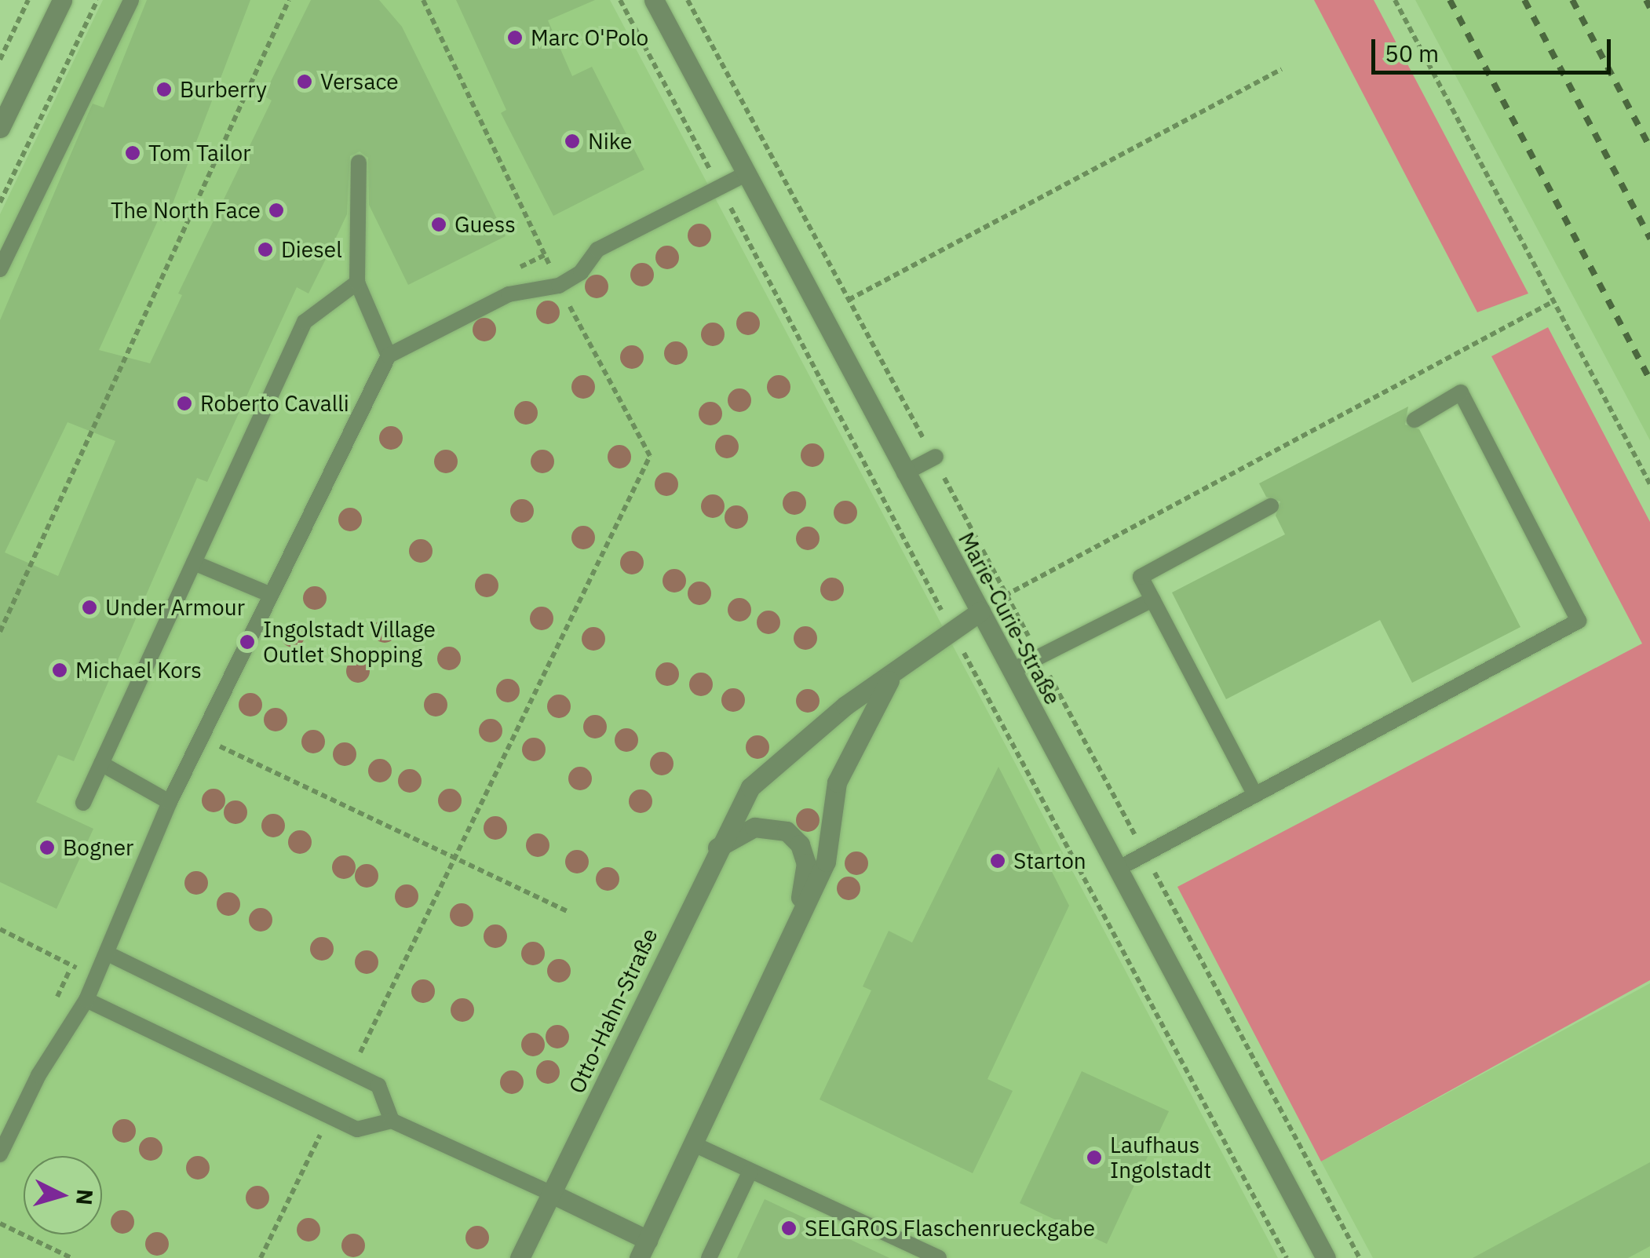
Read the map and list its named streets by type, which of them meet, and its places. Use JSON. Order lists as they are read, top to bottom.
{
  "streets": {
    "street": ["Marie-Curie-Straße", "Otto-Hahn-Straße"]
  },
  "crossings": [
    ["Marie-Curie-Straße", "Otto-Hahn-Straße"]
  ],
  "places": [
    "Marc O'Polo",
    "Versace",
    "Burberry",
    "Nike",
    "Tom Tailor",
    "The North Face",
    "Guess",
    "Diesel",
    "Roberto Cavalli",
    "Under Armour",
    "Ingolstadt Village Outlet Shopping",
    "Michael Kors",
    "Bogner",
    "Starton",
    "Laufhaus Ingolstadt",
    "SELGROS Flaschenrueckgabe"
  ],
  "scale_bar": "50 m",
  "north": "right"
}
